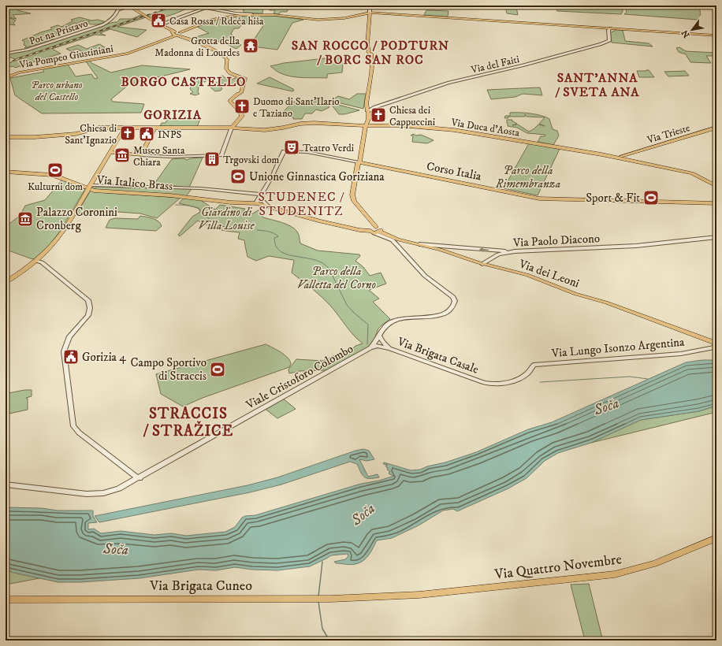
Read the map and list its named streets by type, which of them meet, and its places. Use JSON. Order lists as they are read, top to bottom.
{
  "streets": {
    "main road": [
      "Via Pompeo Giustiniani",
      "Via Duca d'Aosta",
      "Via Trieste",
      "Corso Italia",
      "Via Italico Brass",
      "Via dei Leoni",
      "Via Quattro Novembre",
      "Via Brigata Cuneo"
    ],
    "street": [
      "Pot na Pristavo",
      "Via del Faiti",
      "Via Paolo Diacono",
      "Via Lungo Isonzo Argentina",
      "Via Brigata Casale",
      "Viale Cristoforo Colombo"
    ]
  },
  "crossings": [
    ["Via Duca d'Aosta", "Via Trieste"],
    ["Via Italico Brass", "Via dei Leoni"],
    ["Via Paolo Diacono", "Via dei Leoni"],
    ["Via dei Leoni", "Via Lungo Isonzo Argentina"],
    ["Via dei Leoni", "Via Brigata Casale"],
    ["Via Lungo Isonzo Argentina", "Via Brigata Casale"],
    ["Via Brigata Casale", "Viale Cristoforo Colombo"],
    ["Via Quattro Novembre", "Via Brigata Cuneo"]
  ],
  "districts": [
    "SAN ROCCO / PODTURN / BORC SAN ROC",
    "SANT'ANNA / SVETA ANA",
    "BORGO CASTELLO",
    "GORIZIA",
    "STUDENEC / STUDENITZ",
    "STRACCIS / STRAŽICE"
  ],
  "water": ["Soča"],
  "parks": [
    "Parco urbano del Castello",
    "Parco della Rimembranza",
    "Giardino di Villa Louise",
    "Parco della Valletta del Corno"
  ],
  "places": {
    "public building": ["Casa Rossa / Rdeča hiša", "INPS", "Gorizia 4"],
    "temple": ["Grotta della Madonna di Lourdes"],
    "church": ["Duomo di Sant'Ilario e Taziano", "Chiesa dei Cappuccini", "Chiesa di Sant'Ignazio"],
    "theatre": ["Teatro Verdi"],
    "museum": ["Museo Santa Chiara", "Palazzo Coronini Cronberg"],
    "building": ["Trgovski dom"],
    "sports": [
      "Kulturni dom",
      "Unione Ginnastica Goriziana",
      "Sport & Fit",
      "Campo Sportivo di Straccis"
    ]
  },
  "north": "bottom left"
}
